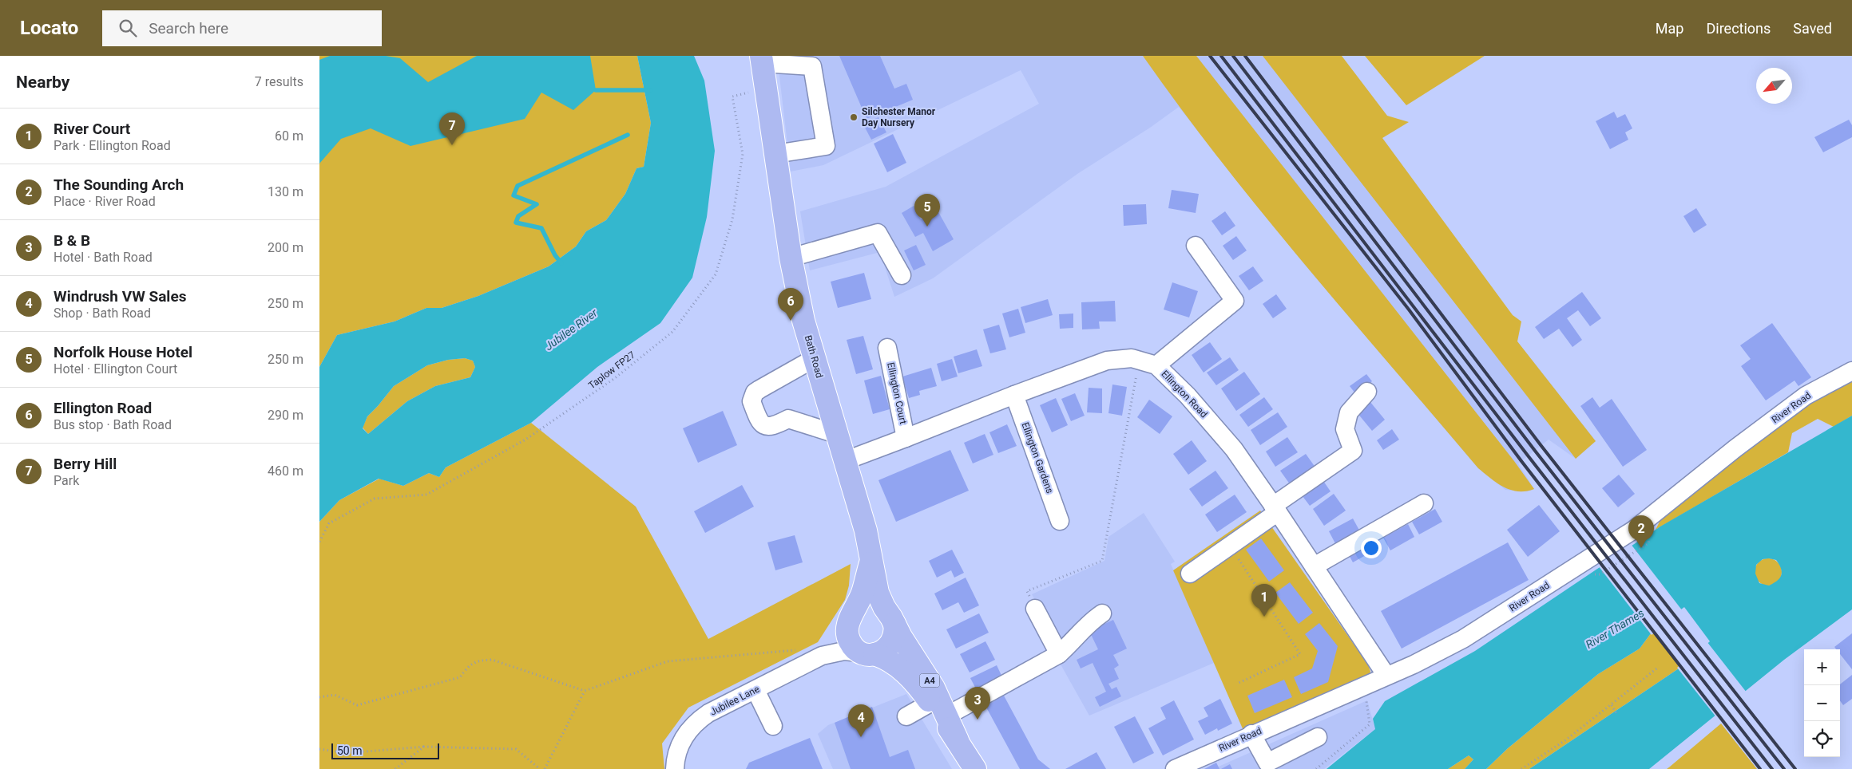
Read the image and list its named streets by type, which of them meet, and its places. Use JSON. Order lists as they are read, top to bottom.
{
  "streets": {
    "main road": ["Bath Road", "A4"],
    "street": [
      "Ellington Court",
      "Ellington Road",
      "River Road",
      "Ellington Gardens",
      "Jubilee Lane"
    ],
    "path": ["Taplow FP27"]
  },
  "crossings": [
    ["Bath Road", "Ellington Road"],
    ["Bath Road", "Jubilee Lane"],
    ["Ellington Court", "Ellington Road"],
    ["Ellington Road", "River Road"],
    ["Ellington Road", "Ellington Gardens"]
  ],
  "water": ["Jubilee River", "River Thames"],
  "places": ["Silchester Manor Day Nursery"],
  "scale_bar": "50 m",
  "north": "bottom left",
  "page": {
    "header": "Locato",
    "search": "Search here",
    "nav": ["Map", "Directions", "Saved"],
    "heading": ["Nearby", "7 results"],
    "list": [
      {
        "mark": "1",
        "name": "River Court",
        "note": "Park · Ellington Road",
        "value": "60 m"
      },
      {
        "mark": "2",
        "name": "The Sounding Arch",
        "note": "Place · River Road",
        "value": "130 m"
      },
      {
        "mark": "3",
        "name": "B & B",
        "note": "Hotel · Bath Road",
        "value": "200 m"
      },
      {
        "mark": "4",
        "name": "Windrush VW Sales",
        "note": "Shop · Bath Road",
        "value": "250 m"
      },
      {
        "mark": "5",
        "name": "Norfolk House Hotel",
        "note": "Hotel · Ellington Court",
        "value": "250 m"
      },
      {
        "mark": "6",
        "name": "Ellington Road",
        "note": "Bus stop · Bath Road",
        "value": "290 m"
      },
      {
        "mark": "7",
        "name": "Berry Hill",
        "note": "Park",
        "value": "460 m"
      }
    ],
    "pins": [
      "7",
      "5",
      "6",
      "2",
      "1",
      "3",
      "4"
    ],
    "map_buttons": ["+", "−"],
    "scale": "50 m"
  }
}
